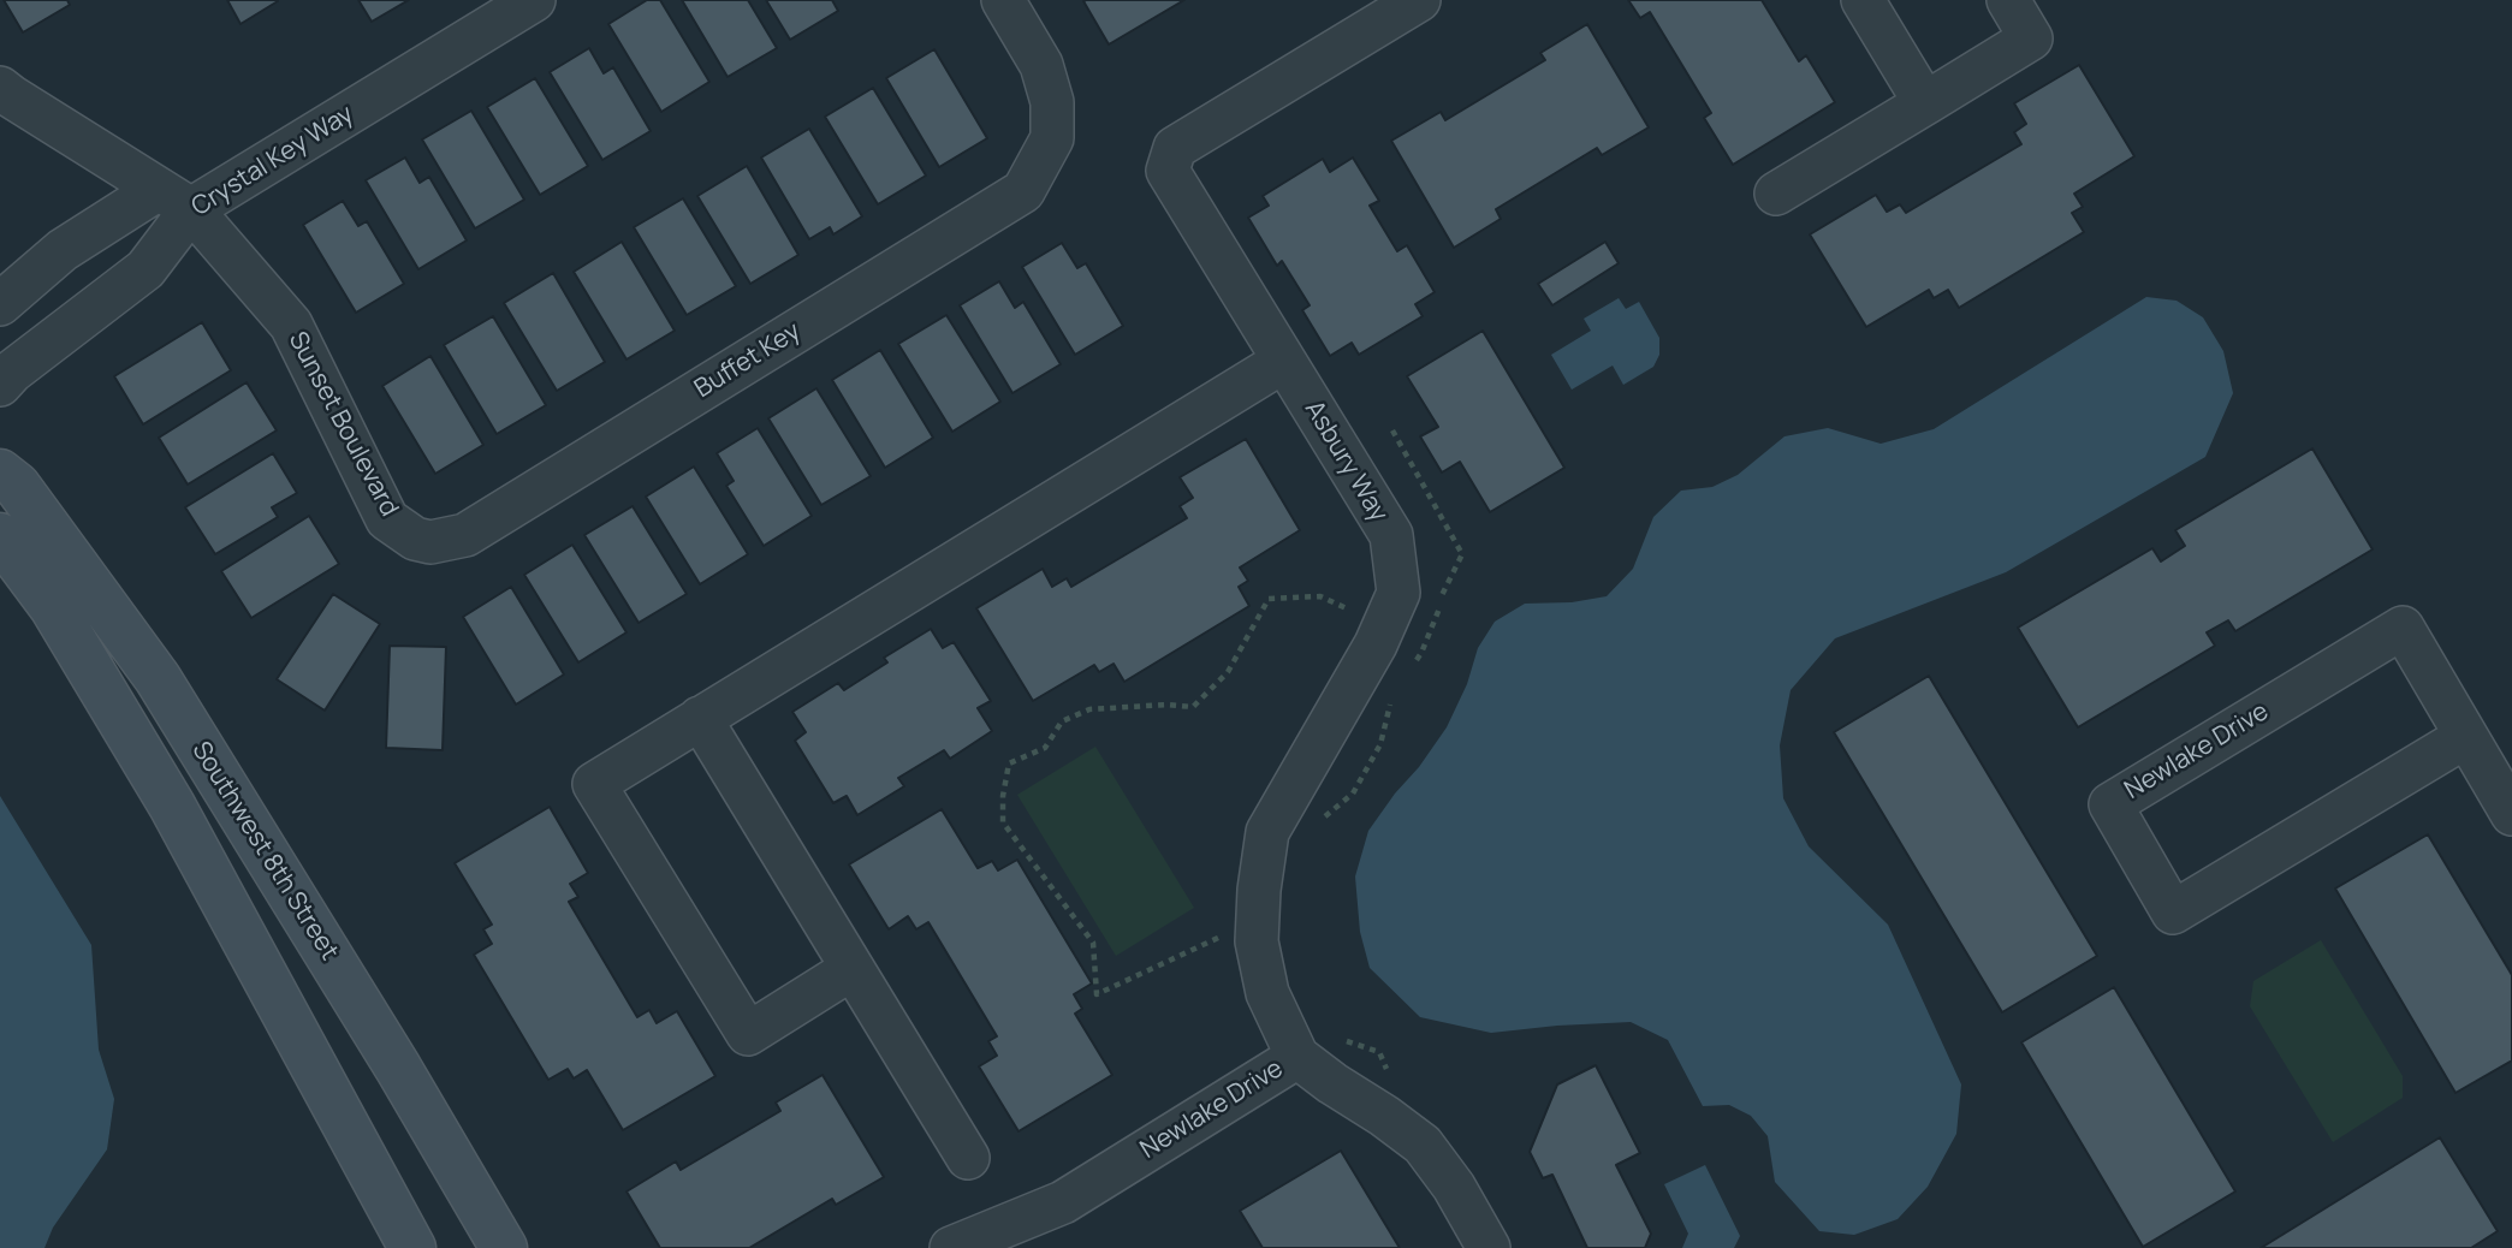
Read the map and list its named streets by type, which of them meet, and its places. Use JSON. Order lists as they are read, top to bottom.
{
  "streets": {
    "street": [
      "Crystal Key Way",
      "Buffet Key",
      "Sunset Boulevard",
      "Asbury Way",
      "Newlake Drive",
      "Southwest 8th Street"
    ]
  },
  "crossings": [
    ["Crystal Key Way", "Sunset Boulevard"],
    ["Buffet Key", "Sunset Boulevard"],
    ["Asbury Way", "Newlake Drive"]
  ]
}
